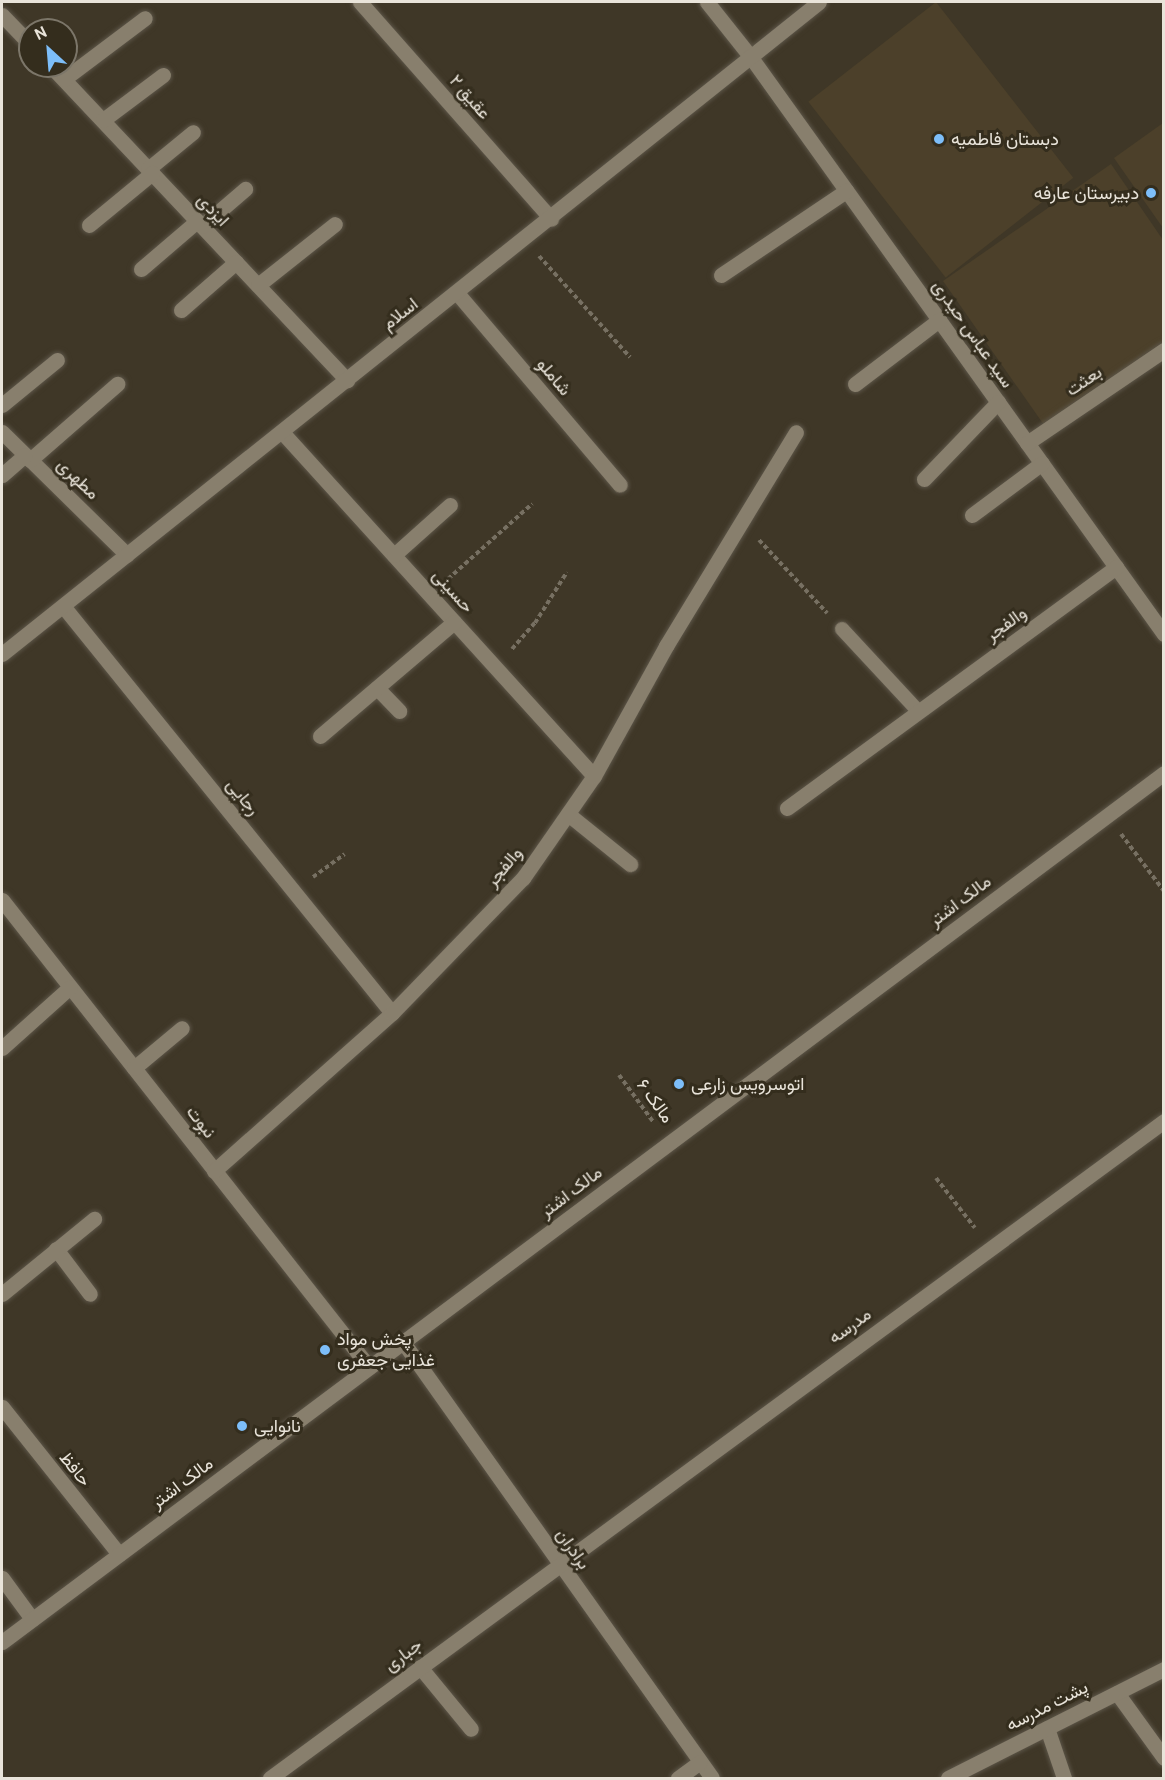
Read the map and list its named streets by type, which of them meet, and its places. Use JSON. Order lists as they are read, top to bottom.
{
  "streets": {
    "street": [
      "عقیق ۲",
      "ایزدی",
      "اسلام",
      "سید عباس حیدری",
      "شاملو",
      "بعثت",
      "مطهری",
      "حسینی",
      "والفجر",
      "رجایی",
      "مالک اشتر",
      "نبوت",
      "مدرسه",
      "حافظ",
      "برادران",
      "جباری",
      "پشت مدرسه"
    ],
    "path": ["مالک ۶"]
  },
  "crossings": [
    ["عقیق ۲", "اسلام"],
    ["ایزدی", "اسلام"],
    ["اسلام", "سید عباس حیدری"],
    ["اسلام", "شاملو"],
    ["اسلام", "مطهری"],
    ["اسلام", "حسینی"],
    ["اسلام", "رجایی"],
    ["سید عباس حیدری", "بعثت"],
    ["سید عباس حیدری", "والفجر"],
    ["حسینی", "والفجر"],
    ["والفجر", "رجایی"],
    ["والفجر", "نبوت"],
    ["مالک اشتر", "مالک ۶"],
    ["مالک اشتر", "نبوت"],
    ["مالک اشتر", "حافظ"],
    ["مالک اشتر", "برادران"],
    ["مدرسه", "برادران"],
    ["مدرسه", "جباری"],
    ["برادران", "جباری"]
  ],
  "places": [
    "دبستان فاطمیه",
    "دبیرستان عارفه",
    "اتوسرویس زارعی",
    "پخش مواد غذایی جعفری",
    "نانوایی"
  ],
  "north": "top left"
}
